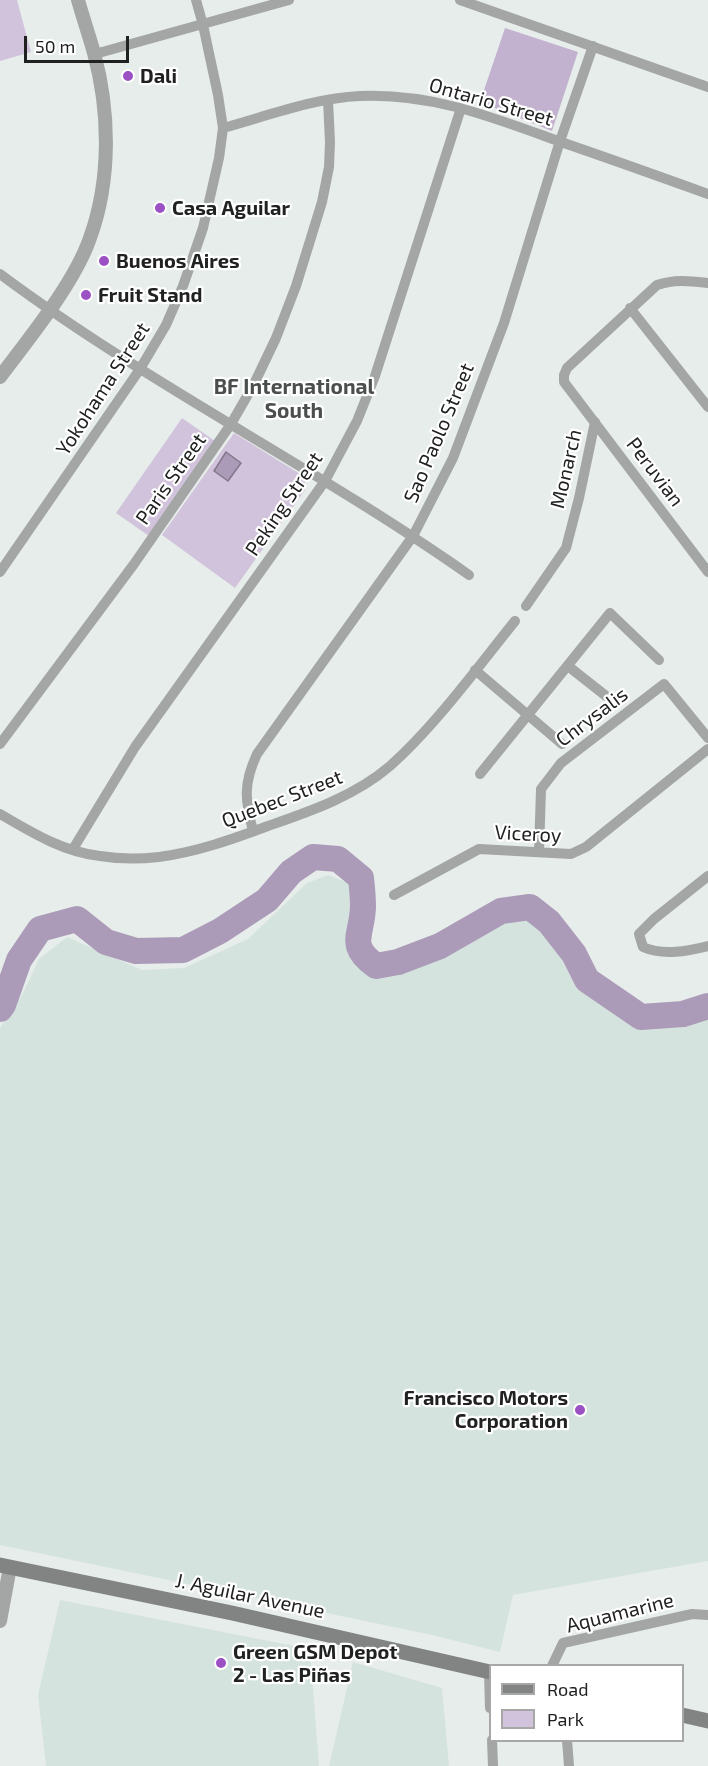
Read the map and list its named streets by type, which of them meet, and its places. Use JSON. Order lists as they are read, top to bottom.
{
  "streets": {
    "main road": ["J. Aguilar Avenue"],
    "street": [
      "Ontario Street",
      "Yokohama Street",
      "Sao Paolo Street",
      "Monarch",
      "Peruvian",
      "Paris Street",
      "Peking Street",
      "Chrysalis",
      "Quebec Street",
      "Viceroy",
      "Aquamarine"
    ]
  },
  "crossings": [
    ["Ontario Street", "Yokohama Street"],
    ["Ontario Street", "Sao Paolo Street"],
    ["Ontario Street", "Paris Street"],
    ["Ontario Street", "Peking Street"],
    ["Sao Paolo Street", "Quebec Street"],
    ["Monarch", "Peruvian"],
    ["Peking Street", "Quebec Street"],
    ["Chrysalis", "Viceroy"]
  ],
  "districts": ["BF International South"],
  "places": [
    "Dali",
    "Casa Aguilar",
    "Buenos Aires",
    "Fruit Stand",
    "Francisco Motors Corporation",
    "Green GSM Depot 2 - Las Piñas"
  ],
  "legend": ["Road", "Park"],
  "scale_bar": "50 m"
}
